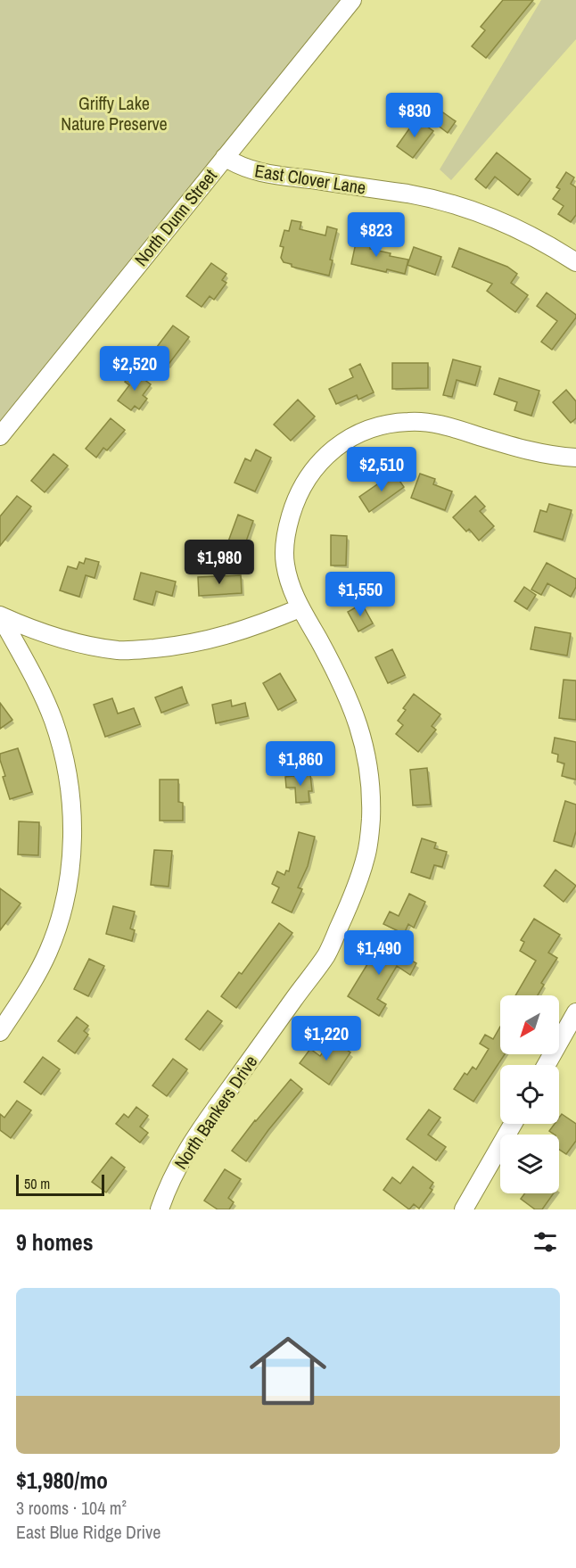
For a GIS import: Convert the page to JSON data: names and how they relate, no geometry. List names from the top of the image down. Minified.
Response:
{"streets":{"street":["East Clover Lane","North Dunn Street","North Bankers Drive"]},"crossings":[["East Clover Lane","North Dunn Street"]],"parks":["Griffy Lake Nature Preserve"],"scale_bar":"50 m","north":"bottom left","page":{"price":["$830","$823","$2,520","$2,510","$1,980","$1,550","$1,860","$1,490","$1,220"],"scale":"50 m","heading":"9 homes","list":[{"name":"$1,980/mo","note":"3 rooms · 104 m² · East Blue Ridge Drive"}]}}
